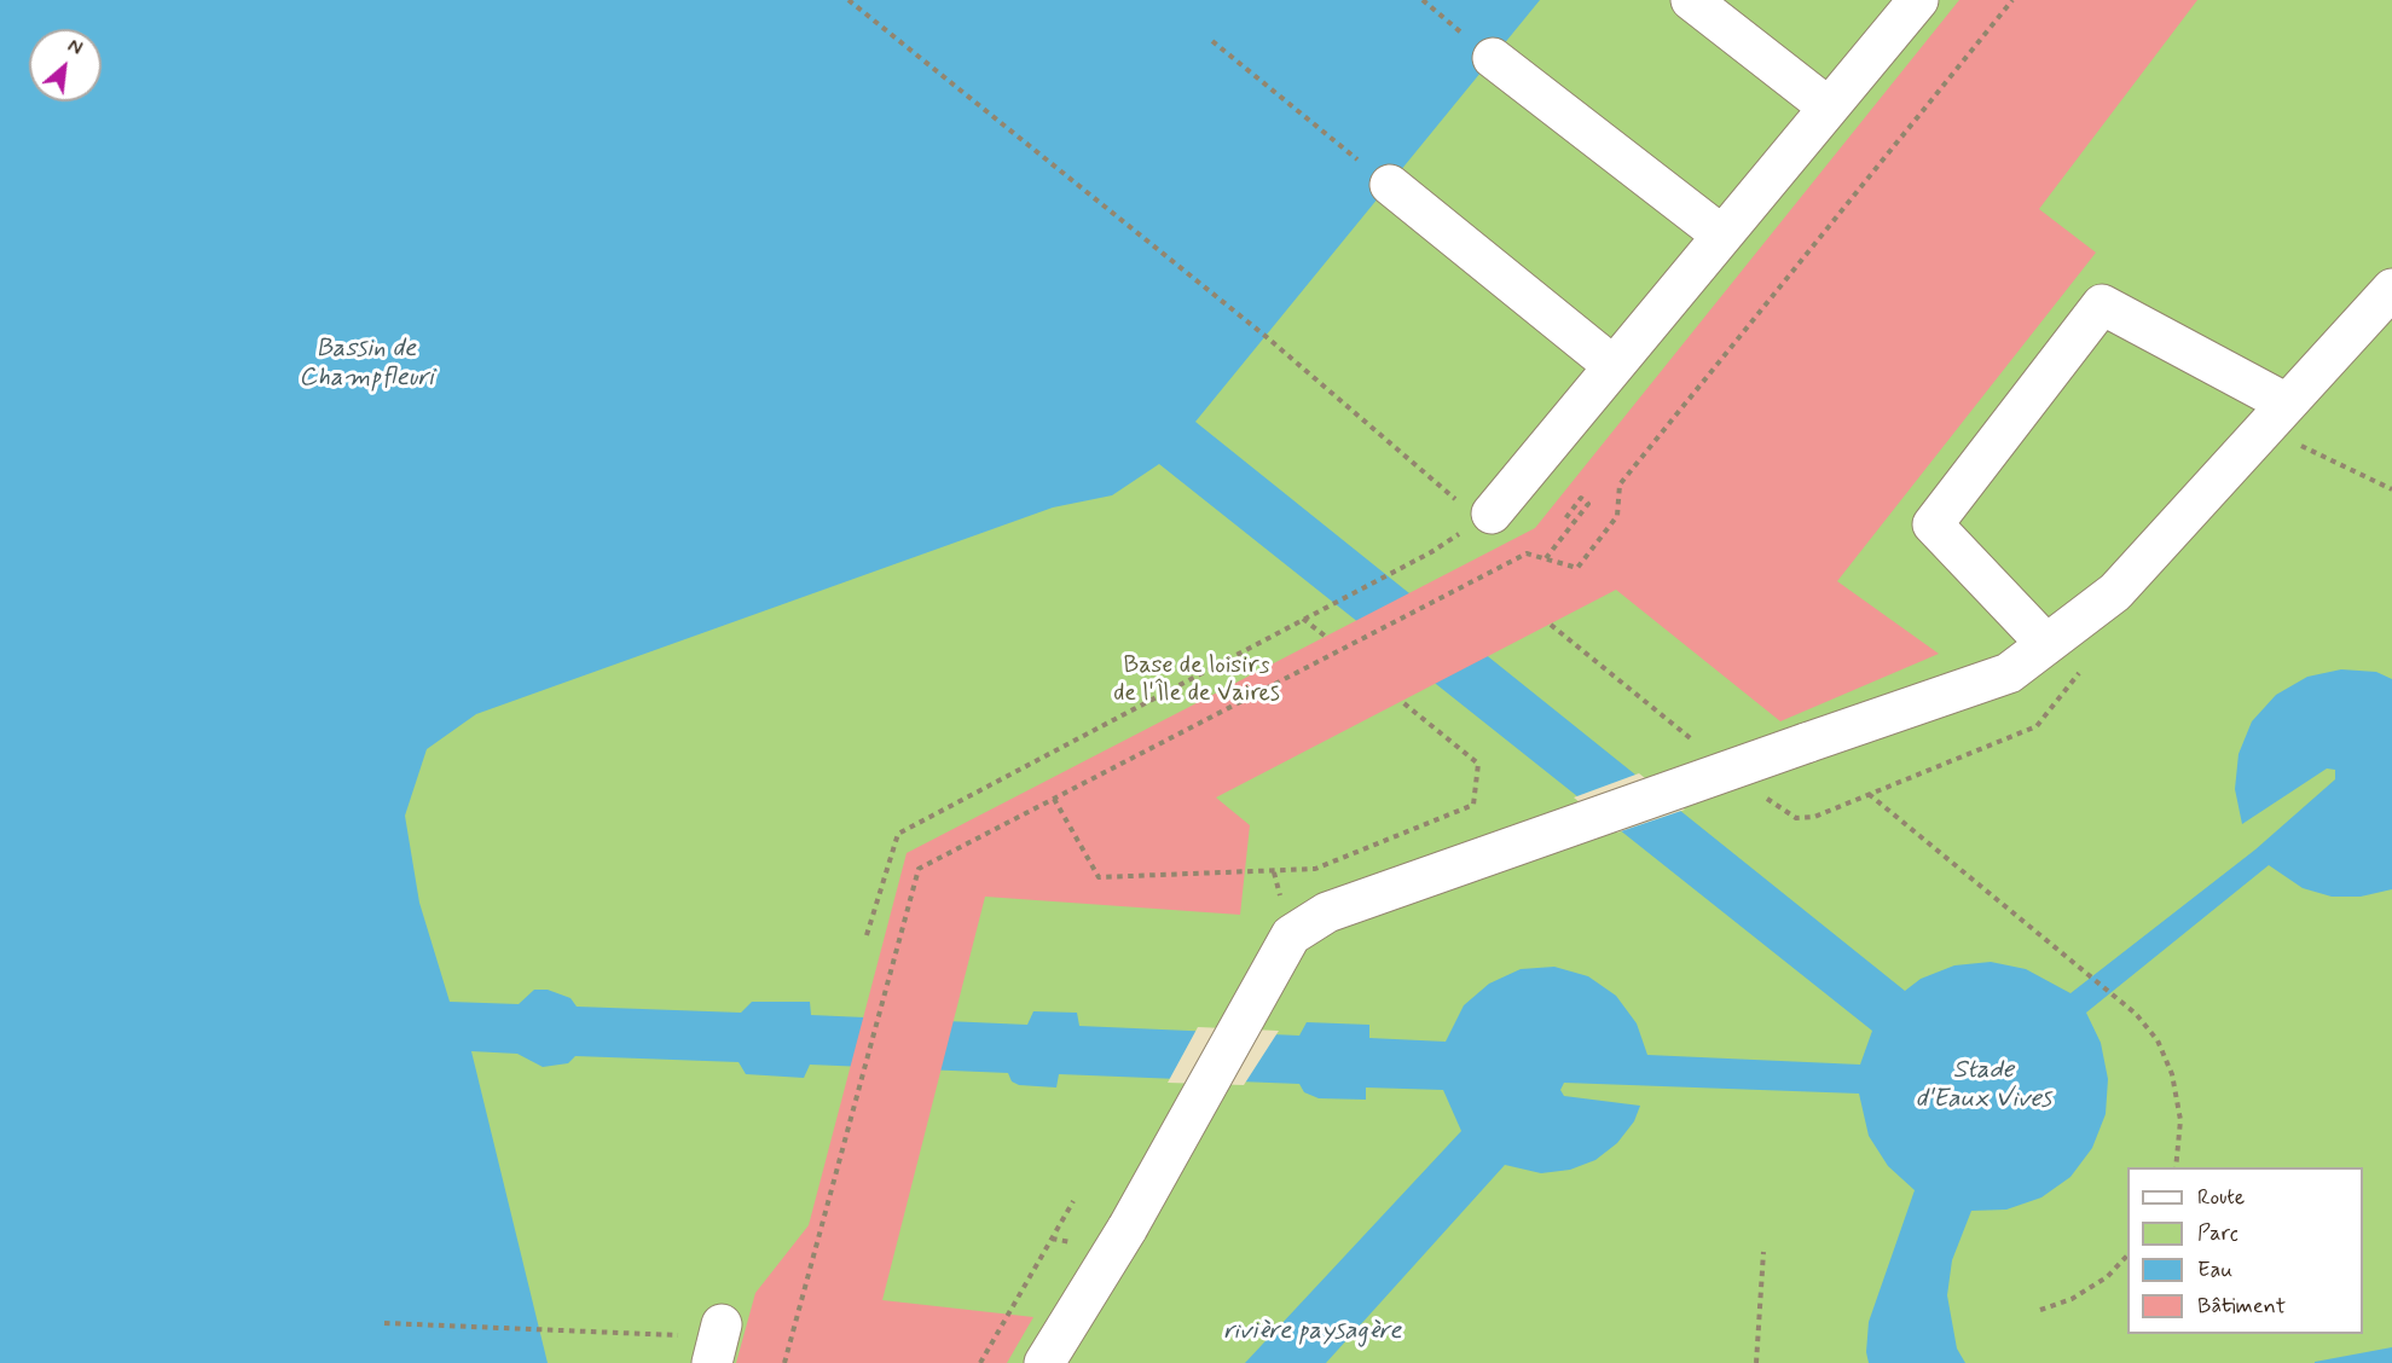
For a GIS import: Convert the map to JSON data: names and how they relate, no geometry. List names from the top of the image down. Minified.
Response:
{"water":["Bassin de Champfleuri","Stade d'Eaux Vives","rivière paysagère"],"parks":["Base de loisirs de l'Île de Vaires"],"legend":["Route","Parc","Eau","Bâtiment"],"north":"top right"}
